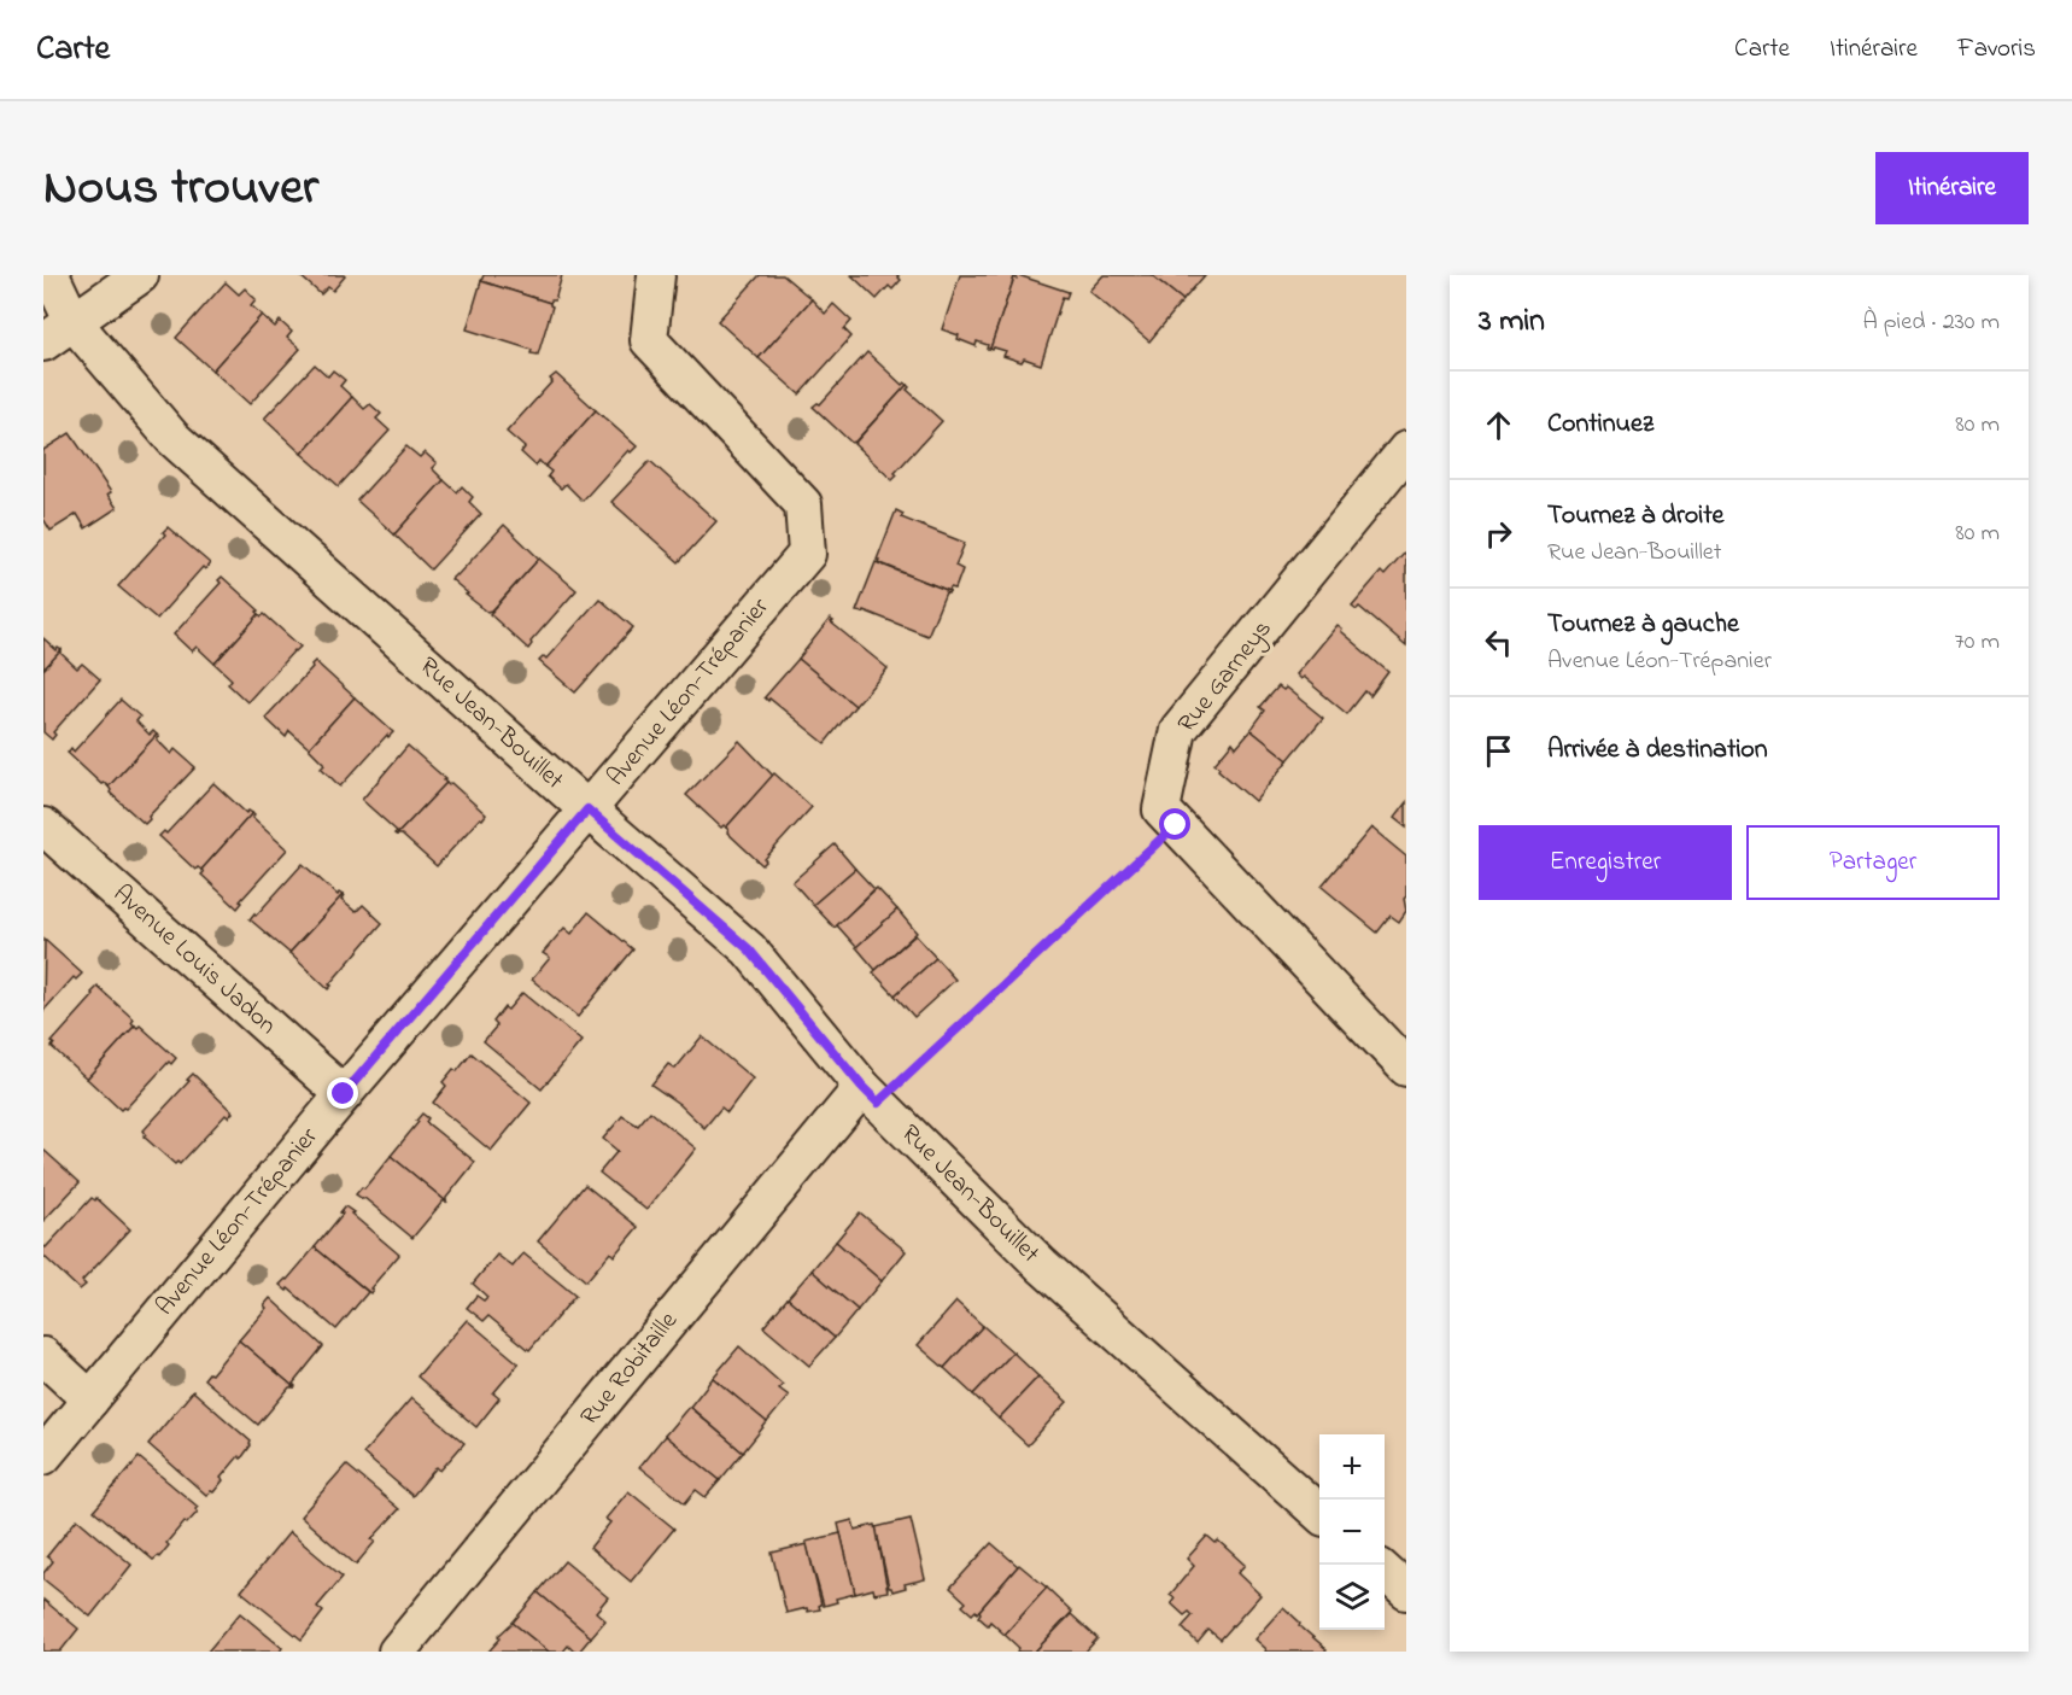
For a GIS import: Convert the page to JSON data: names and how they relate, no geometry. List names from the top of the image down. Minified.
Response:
{"streets":{"street":["Rue Garneys","Avenue Léon-Trépanier","Rue Jean-Bouillet","Avenue Louis Jadon","Rue Robitaille"]},"crossings":[["Avenue Léon-Trépanier","Rue Jean-Bouillet"],["Avenue Léon-Trépanier","Avenue Louis Jadon"],["Rue Jean-Bouillet","Rue Robitaille"]],"page":{"header":"Carte","nav":["Carte","Itinéraire","Favoris"],"title":"Nous trouver","buttons":["Itinéraire",["Enregistrer","Partager"]],"heading":["3 min","À pied · 230 m"],"list":[["Continuez","80 m"],["Tournez à droite","Rue Jean-Bouillet","80 m"],["Tournez à gauche","Avenue Léon-Trépanier","70 m"],"Arrivée à destination"],"map_buttons":["+","−"]}}
